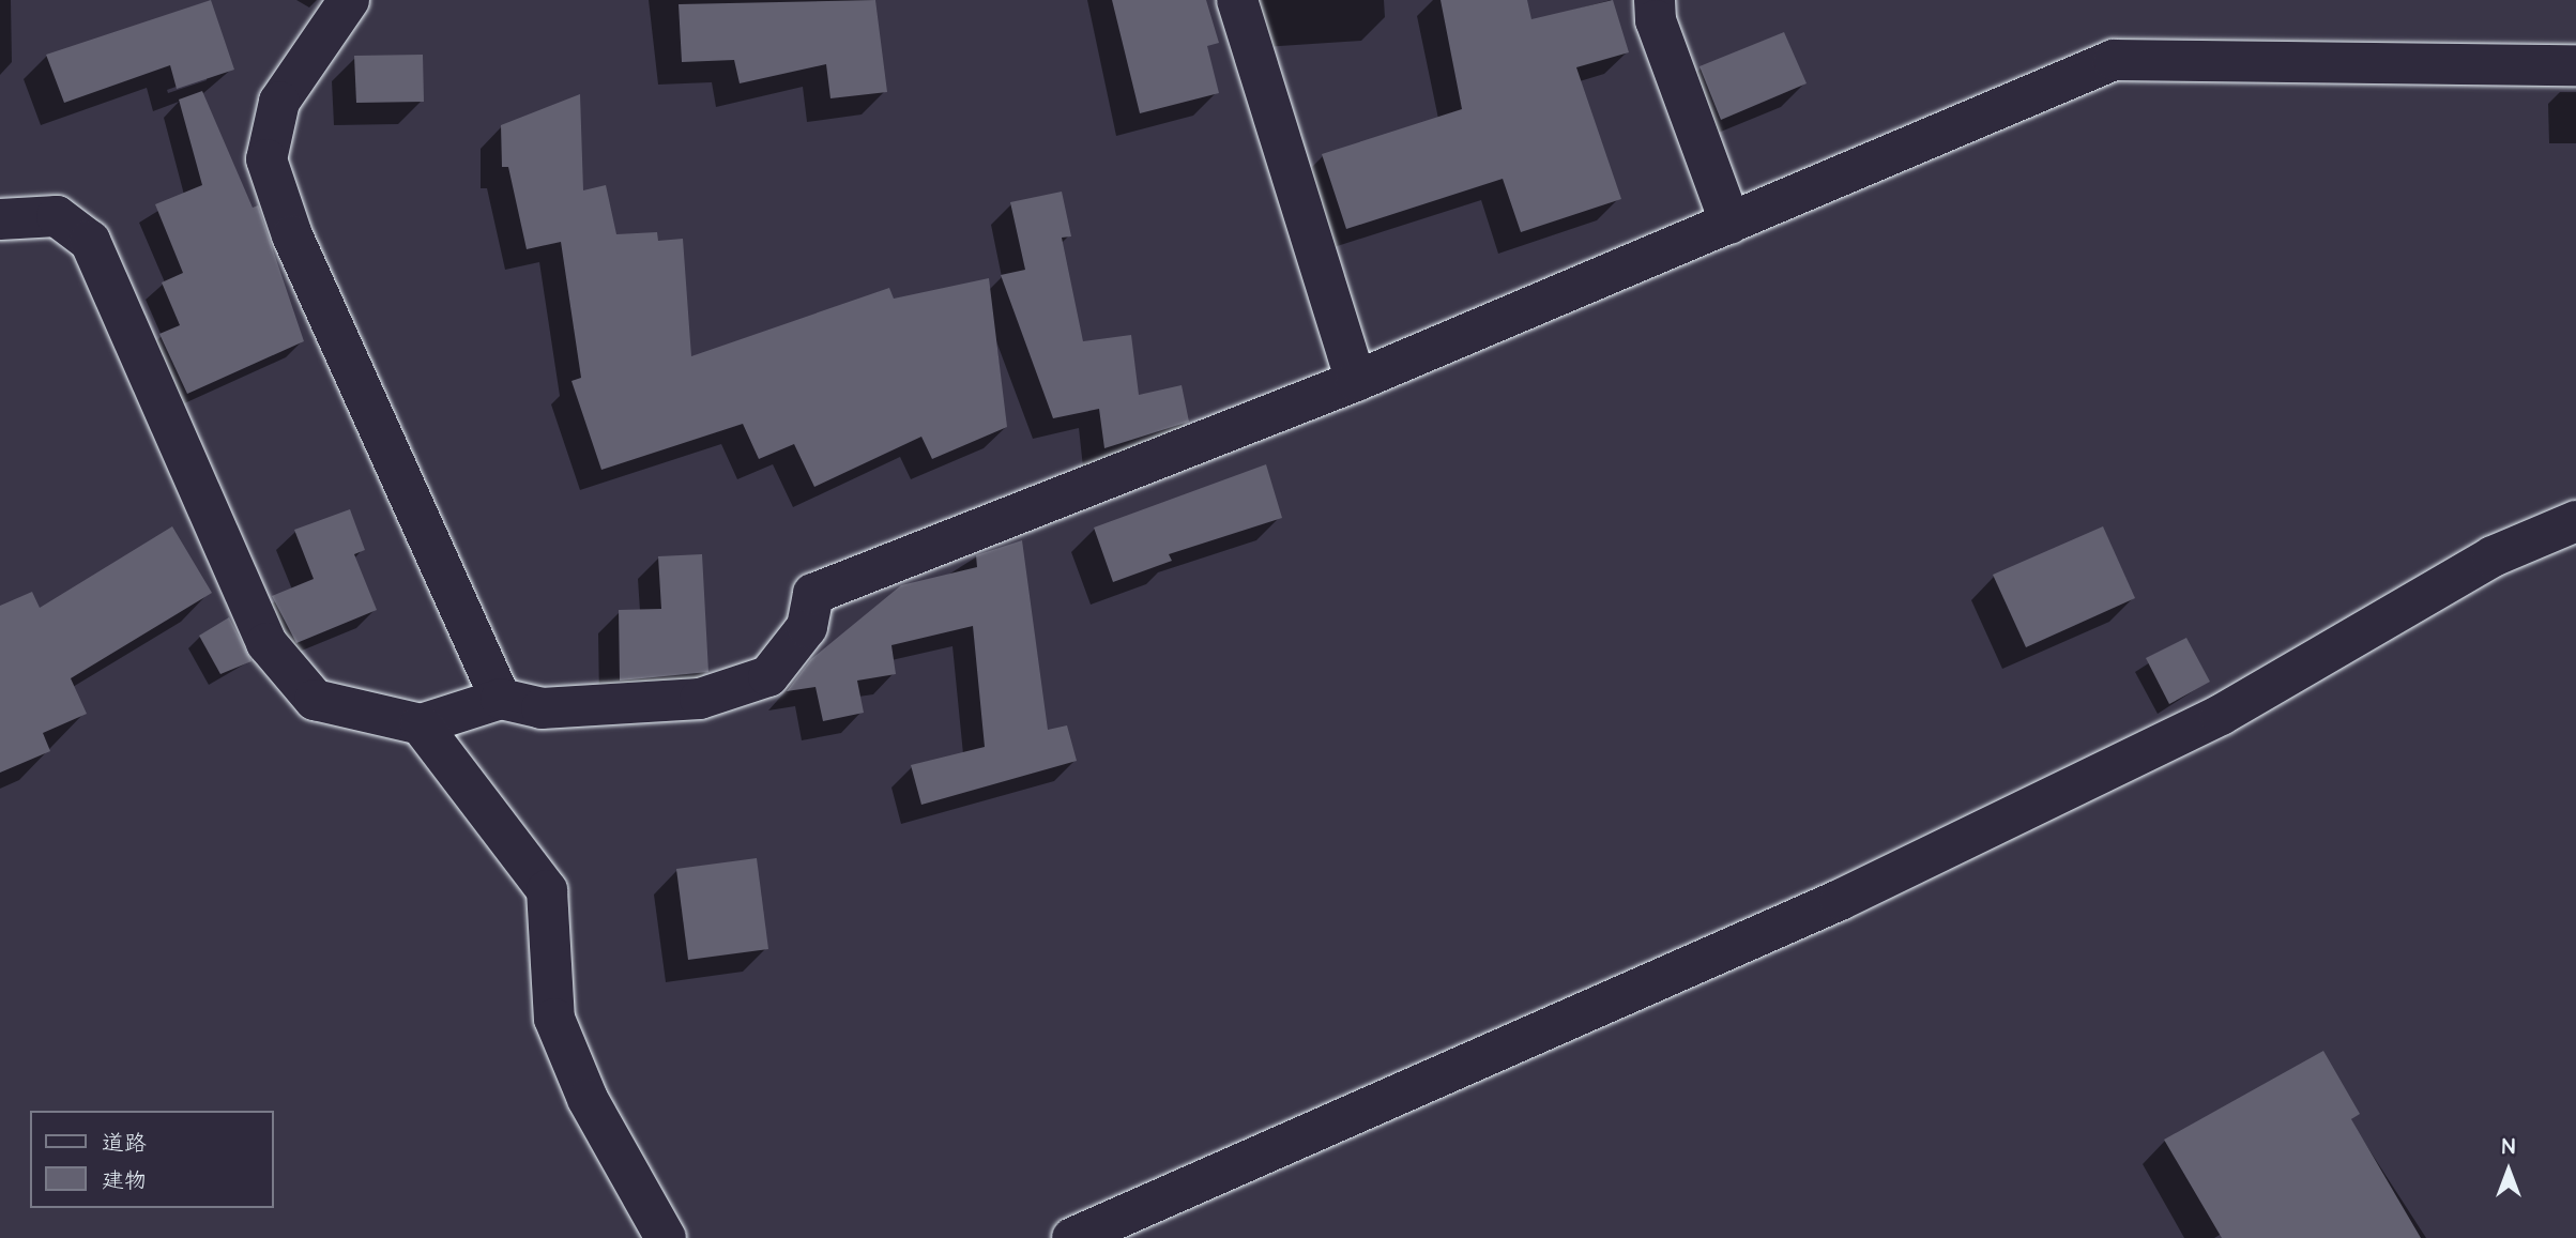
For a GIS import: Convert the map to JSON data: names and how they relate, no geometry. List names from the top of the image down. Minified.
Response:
{"legend":["道路","建物"],"north":"top"}
